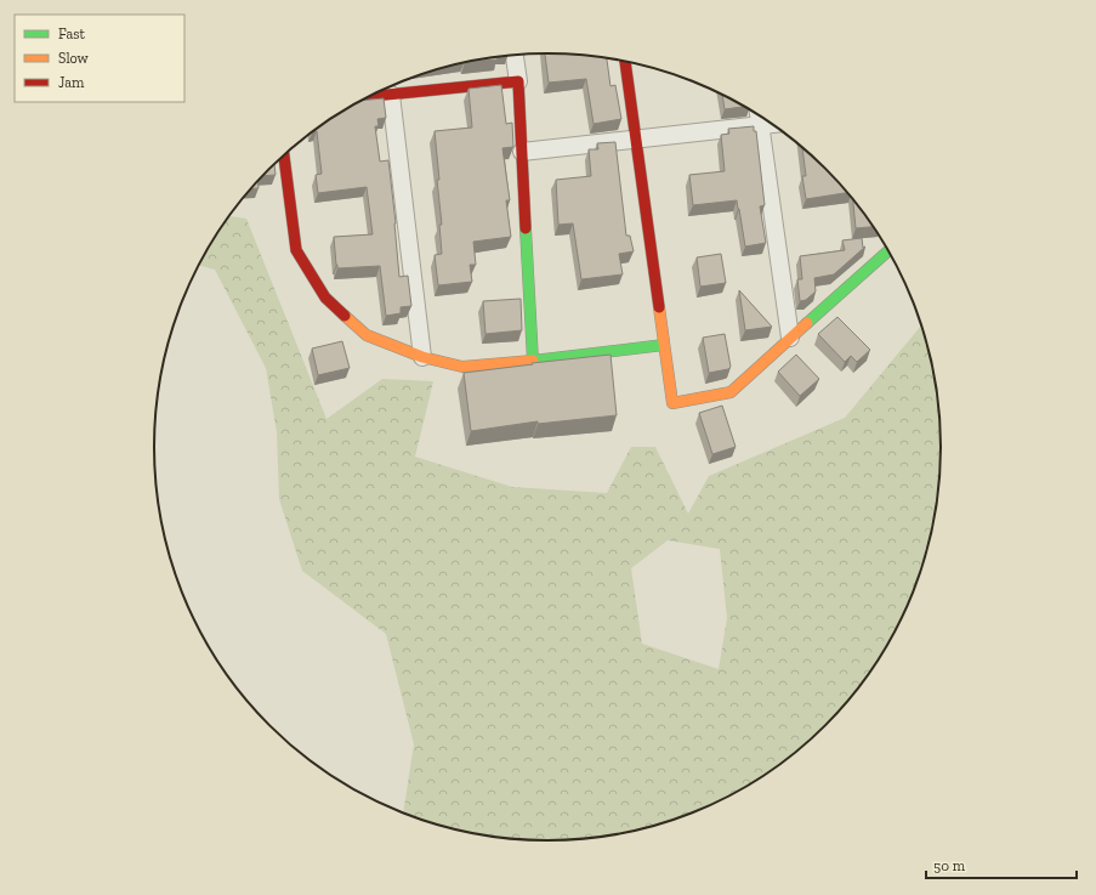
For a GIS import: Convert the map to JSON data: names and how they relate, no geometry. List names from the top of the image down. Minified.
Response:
{"legend":["Fast","Slow","Jam"],"scale_bar":"50 m"}
